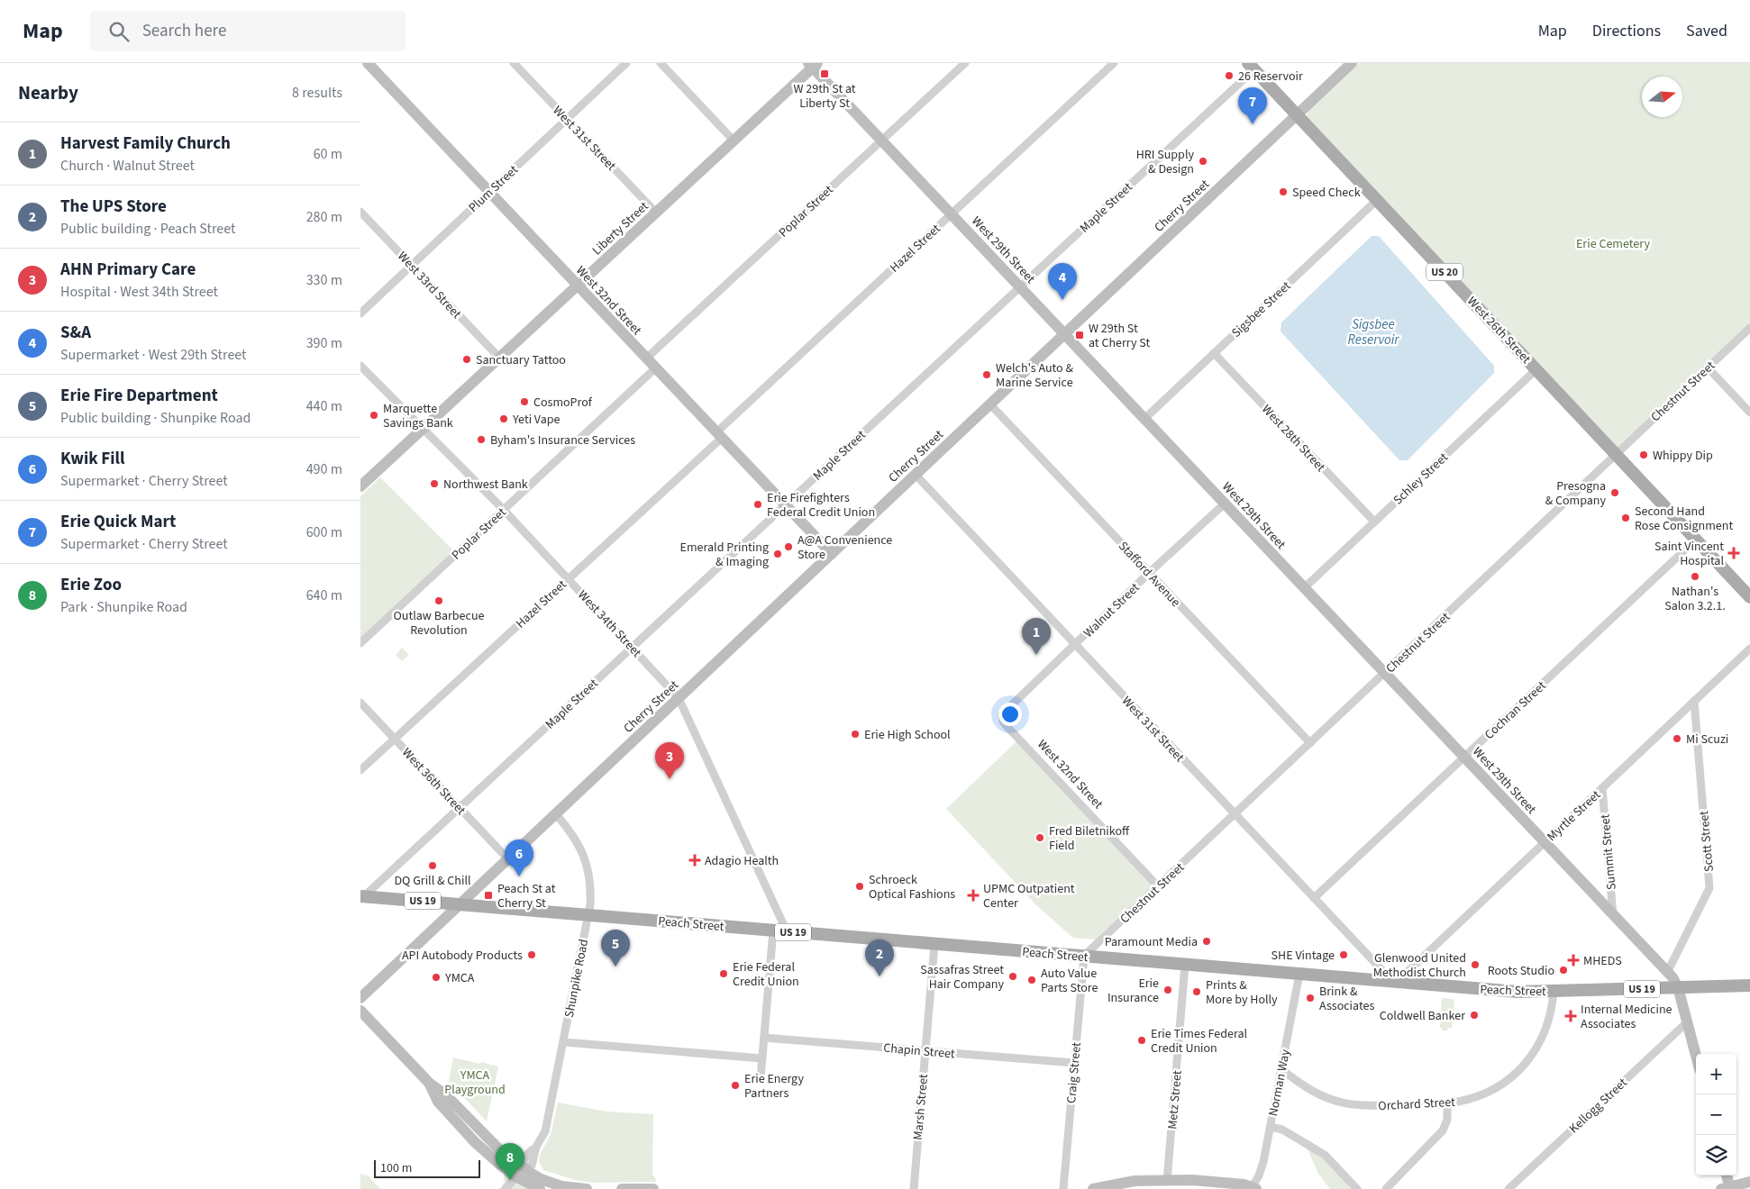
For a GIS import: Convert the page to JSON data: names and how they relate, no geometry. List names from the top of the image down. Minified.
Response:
{"streets":{"main road":["US 20","West 26th Street","US 19","Peach Street"],"street":["West 31st Street","Plum Street","Cherry Street","Maple Street","Poplar Street","Liberty Street","Hazel Street","West 29th Street","West 33rd Street","West 32nd Street","Sigsbee Street","Chestnut Street","West 28th Street","Schley Street","Stafford Avenue","Walnut Street","West 34th Street","Cochran Street","West 36th Street","Myrtle Street","Scott Street","Summit Street","Shunpike Road","Chapin Street","Craig Street","Norman Way","Metz Street","Orchard Street","Kellogg Street","Marsh Street"]},"crossings":[["West 31st Street","Plum Street"],["West 31st Street","Cherry Street"],["West 31st Street","Liberty Street"],["West 31st Street","Chestnut Street"],["West 31st Street","Walnut Street"],["West 31st Street","Cochran Street"],["West 31st Street","Myrtle Street"],["West 31st Street","Peach Street"],["Plum Street","West 33rd Street"],["Plum Street","West 32nd Street"],["Cherry Street","West 29th Street"],["Cherry Street","West 32nd Street"],["Cherry Street","West 26th Street"],["Cherry Street","Stafford Avenue"],["Cherry Street","West 34th Street"],["Cherry Street","West 36th Street"],["Cherry Street","Peach Street"],["Cherry Street","Shunpike Road"],["Maple Street","West 29th Street"],["Maple Street","West 32nd Street"],["Maple Street","West 26th Street"],["Maple Street","West 34th Street"],["Maple Street","West 36th Street"],["Maple Street","Peach Street"],["Poplar Street","West 29th Street"],["Poplar Street","West 32nd Street"],["Poplar Street","West 34th Street"],["Liberty Street","West 29th Street"],["Liberty Street","West 33rd Street"],["Liberty Street","West 32nd Street"],["Liberty Street","West 34th Street"],["Hazel Street","West 29th Street"],["Hazel Street","West 32nd Street"],["Hazel Street","West 34th Street"],["Hazel Street","West 36th Street"],["West 29th Street","Sigsbee Street"],["West 29th Street","Chestnut Street"],["West 29th Street","Schley Street"],["West 29th Street","Walnut Street"],["West 29th Street","Cochran Street"],["West 29th Street","Myrtle Street"],["West 29th Street","Scott Street"],["West 29th Street","Summit Street"],["West 29th Street","Peach Street"],["West 32nd Street","Chestnut Street"],["West 32nd Street","Walnut Street"],["Sigsbee Street","West 26th Street"],["Sigsbee Street","West 28th Street"],["West 26th Street","Chestnut Street"],["West 26th Street","Schley Street"],["West 26th Street","Cochran Street"],["Chestnut Street","Stafford Avenue"],["Chestnut Street","Peach Street"],["Chestnut Street","Craig Street"],["West 28th Street","Schley Street"],["Stafford Avenue","Walnut Street"],["West 34th Street","Peach Street"],["Myrtle Street","Scott Street"],["Myrtle Street","Summit Street"],["Myrtle Street","Peach Street"],["Peach Street","Shunpike Road"],["Peach Street","Craig Street"],["Peach Street","Norman Way"],["Peach Street","Metz Street"],["Peach Street","Orchard Street"],["Peach Street","Marsh Street"],["Chapin Street","Craig Street"],["Chapin Street","Marsh Street"],["Norman Way","Orchard Street"]],"water":["Sigsbee Reservoir"],"parks":["Erie Cemetery","YMCA Playground"],"places":{"transit":["W 29th St at Liberty St","W 29th St at Cherry St","Peach St at Cherry St"],"other":["26 Reservoir","HRI Supply & Design","Speed Check","Sanctuary Tattoo","Welch's Auto & Marine Service","CosmoProf","Marquette Savings Bank","Yeti Vape","Byham's Insurance Services","Whippy Dip","Northwest Bank","Presogna & Company","Erie Firefighters Federal Credit Union","Second Hand Rose Consignment","A@A Convenience Store","Emerald Printing & Imaging","Nathan's Salon 3.2.1.","Outlaw Barbecue Revolution","Erie High School","Mi Scuzi","Fred Biletnikoff Field","DQ Grill & Chill","Schroeck Optical Fashions","Paramount Media","API Autobody Products","SHE Vintage","Glenwood United Methodist Church","Roots Studio","Erie Federal Credit Union","Sassafras Street Hair Company","YMCA","Auto Value Parts Store","Erie Insurance","Prints & More by Holly","Brink & Associates","Coldwell Banker","Erie Times Federal Credit Union","Erie Energy Partners"],"health":["Saint Vincent Hospital","Adagio Health","UPMC Outpatient Center","MHEDS","Internal Medicine Associates"]},"scale_bar":"100 m","north":"right","page":{"header":"Map","search":"Search here","nav":["Map","Directions","Saved"],"heading":["Nearby","8 results"],"pins":["7","4","1","3","6","5","2","8"],"list":[{"mark":"1","name":"Harvest Family Church","note":"Church · Walnut Street","value":"60 m"},{"mark":"2","name":"The UPS Store","note":"Public building · Peach Street","value":"280 m"},{"mark":"3","name":"AHN Primary Care","note":"Hospital · West 34th Street","value":"330 m"},{"mark":"4","name":"S&A","note":"Supermarket · West 29th Street","value":"390 m"},{"mark":"5","name":"Erie Fire Department","note":"Public building · Shunpike Road","value":"440 m"},{"mark":"6","name":"Kwik Fill","note":"Supermarket · Cherry Street","value":"490 m"},{"mark":"7","name":"Erie Quick Mart","note":"Supermarket · Cherry Street","value":"600 m"},{"mark":"8","name":"Erie Zoo","note":"Park · Shunpike Road","value":"640 m"}],"map_buttons":["+","−"],"scale":"100 m"}}
